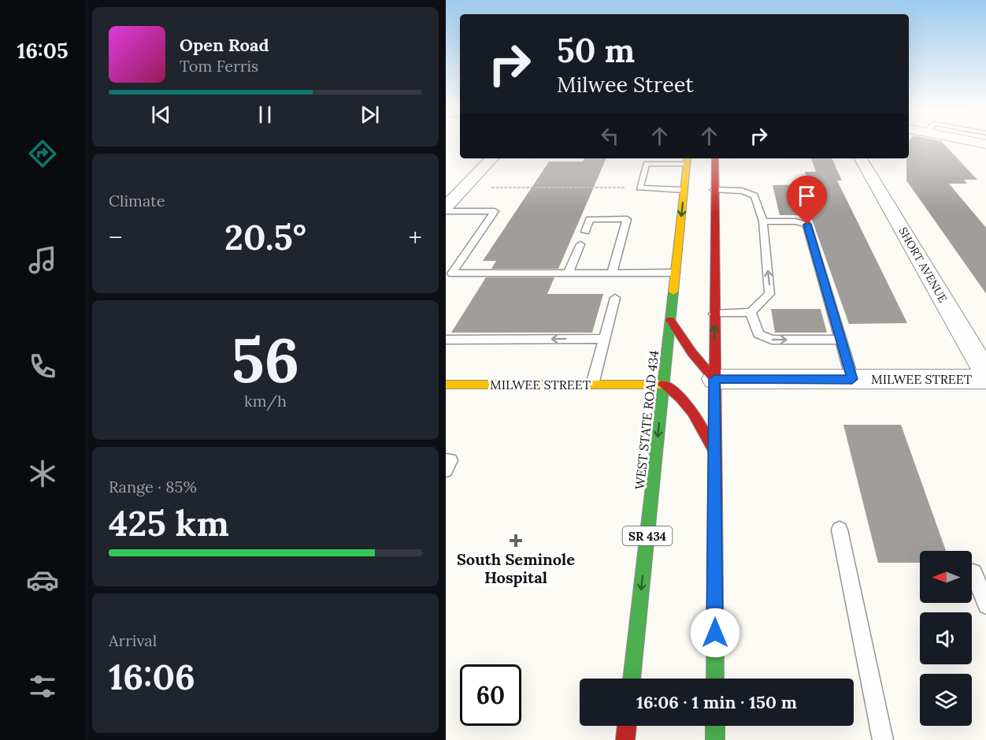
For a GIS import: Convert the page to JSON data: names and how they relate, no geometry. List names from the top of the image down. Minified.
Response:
{"streets":{"main road":["MILWEE STREET","WEST STATE ROAD 434","SR 434"],"street":["SHORT AVENUE"]},"crossings":[["MILWEE STREET","WEST STATE ROAD 434"]],"places":{"health":["South Seminole Hospital"]},"north":"left","page":{"tabs":"16:05","turn":["50 m","Milwee Street"],"song":["Open Road","Tom Ferris"],"tile":["Climate",["56","km/h"],["Range · 85%","425 km"],["Arrival","16:06"]],"heat":["−","20.5°","+"],"limit":"60","trip":"16:06 · 1 min · 150 m"}}
